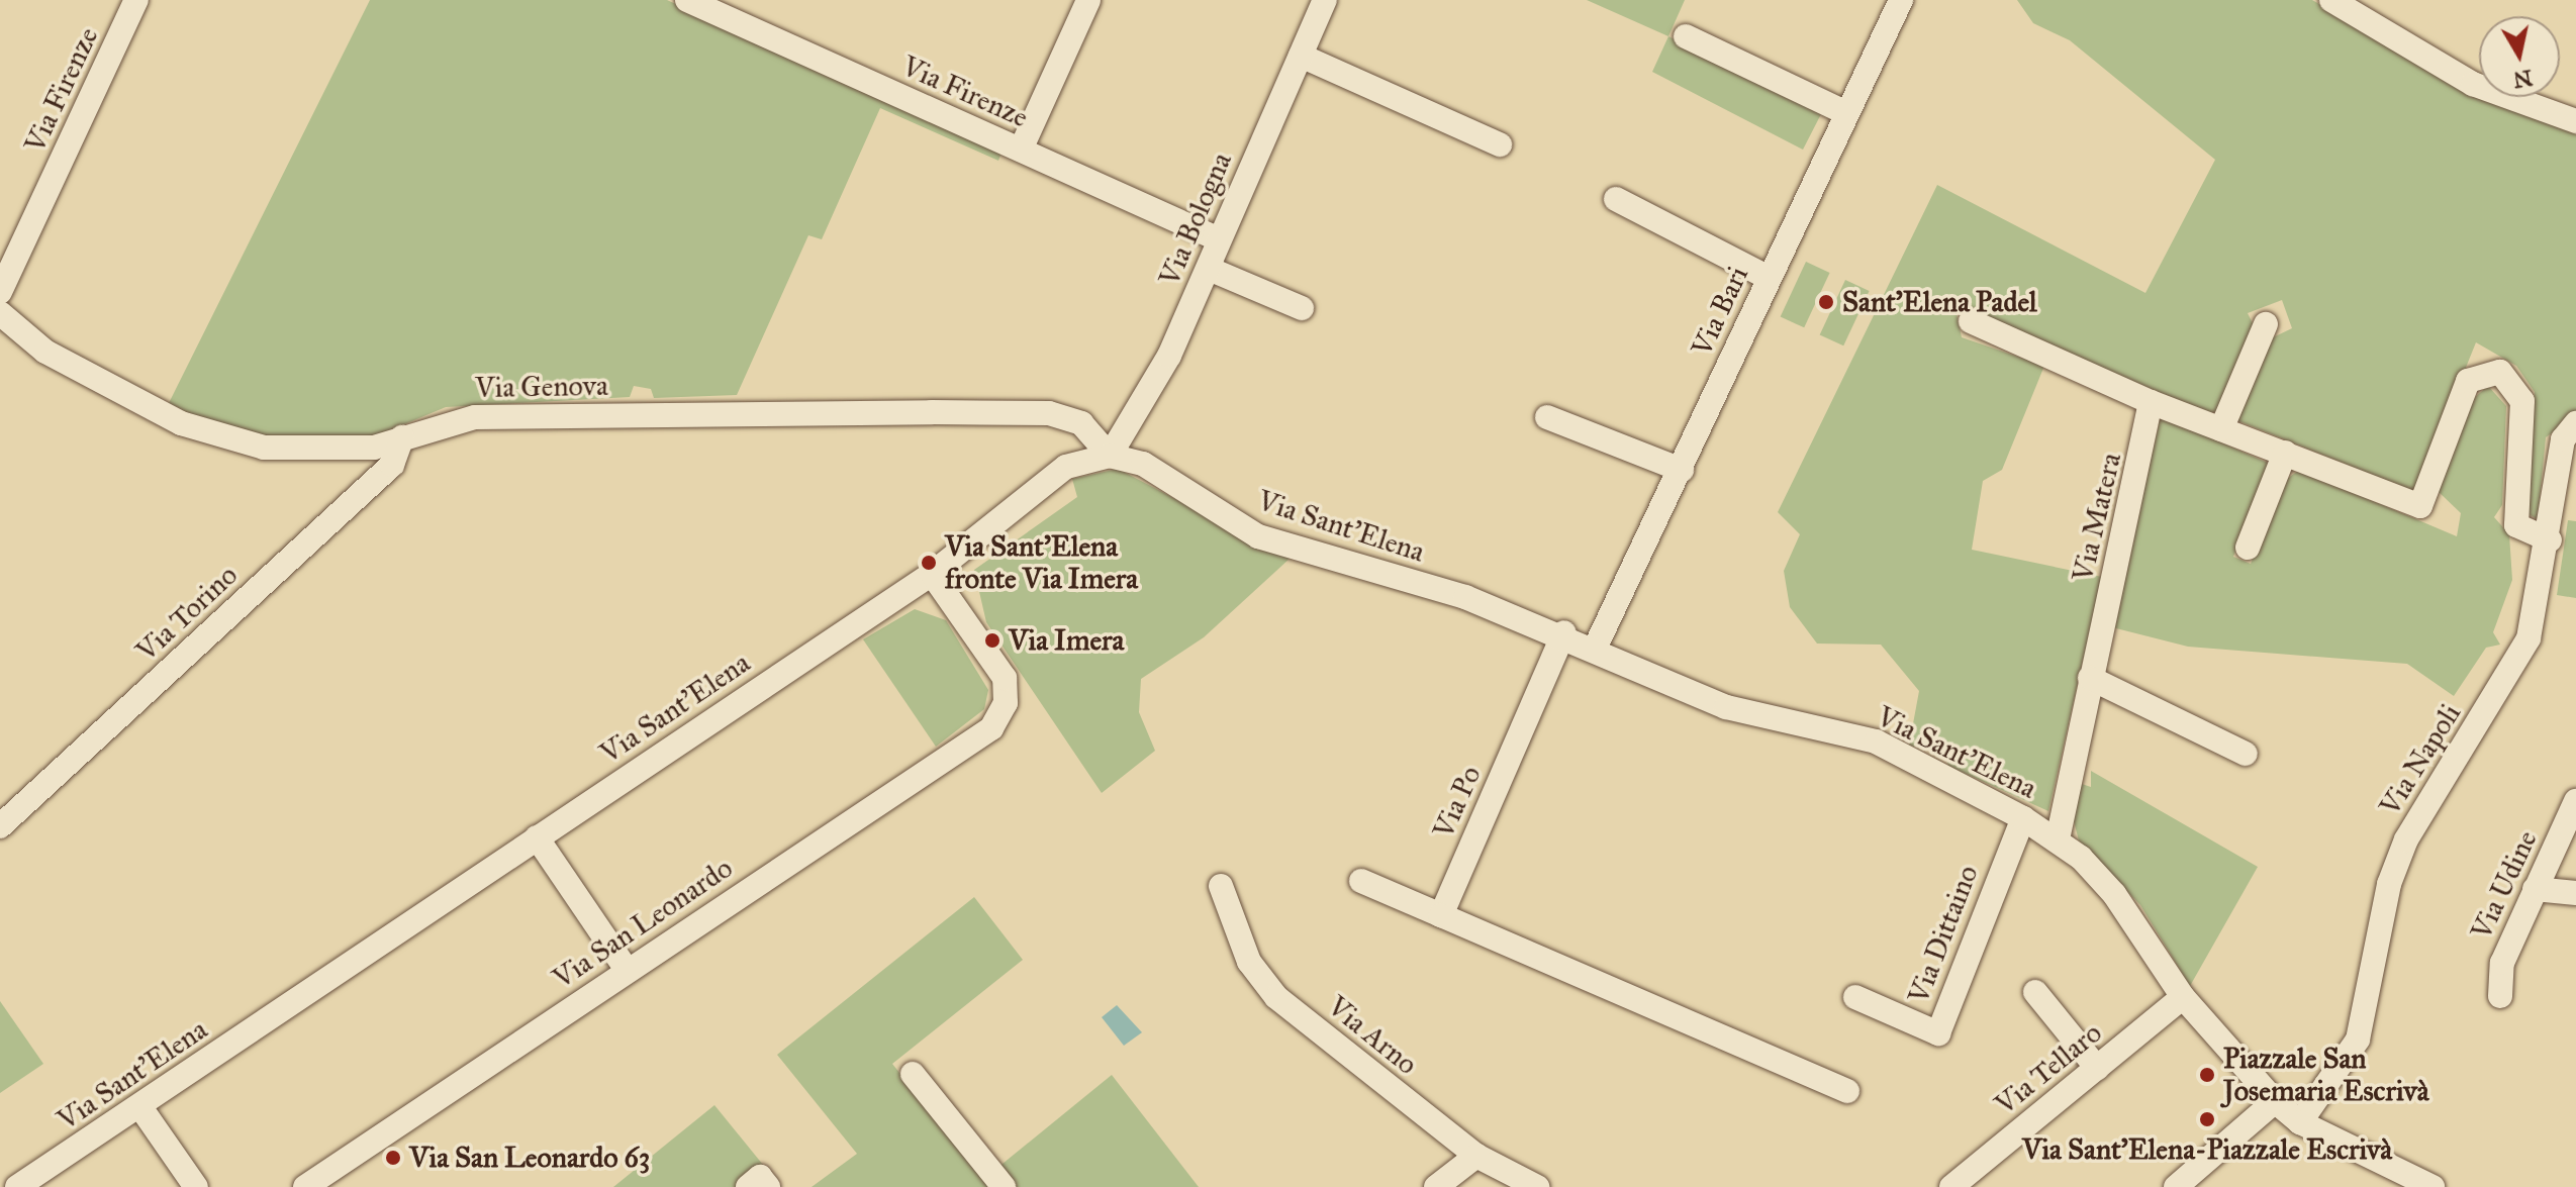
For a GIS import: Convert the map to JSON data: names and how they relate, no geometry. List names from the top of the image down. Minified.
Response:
{"streets":{"street":["Via Firenze","Via Bologna","Via Bari","Via Genova","Via Matera","Via Sant'Elena","Via Torino","Via Napoli","Via Po","Via Udine","Via San Leonardo","Via Dittaino","Via Arno","Via Tellaro"]},"crossings":[["Via Firenze","Via Bologna"],["Via Bologna","Via Genova"],["Via Bologna","Via Sant'Elena"],["Via Bari","Via Sant'Elena"],["Via Genova","Via Sant'Elena"],["Via Genova","Via Torino"],["Via Matera","Via Sant'Elena"],["Via Sant'Elena","Via Napoli"],["Via Sant'Elena","Via Po"],["Via Sant'Elena","Via San Leonardo"],["Via Sant'Elena","Via Dittaino"],["Via Sant'Elena","Via Tellaro"]],"places":["Sant'Elena Padel","Via Sant'Elena fronte Via Imera","Via Imera","Piazzale San Josemaria Escrivà","Via Sant'Elena-Piazzale Escrivà","Via San Leonardo 63"],"north":"bottom"}
